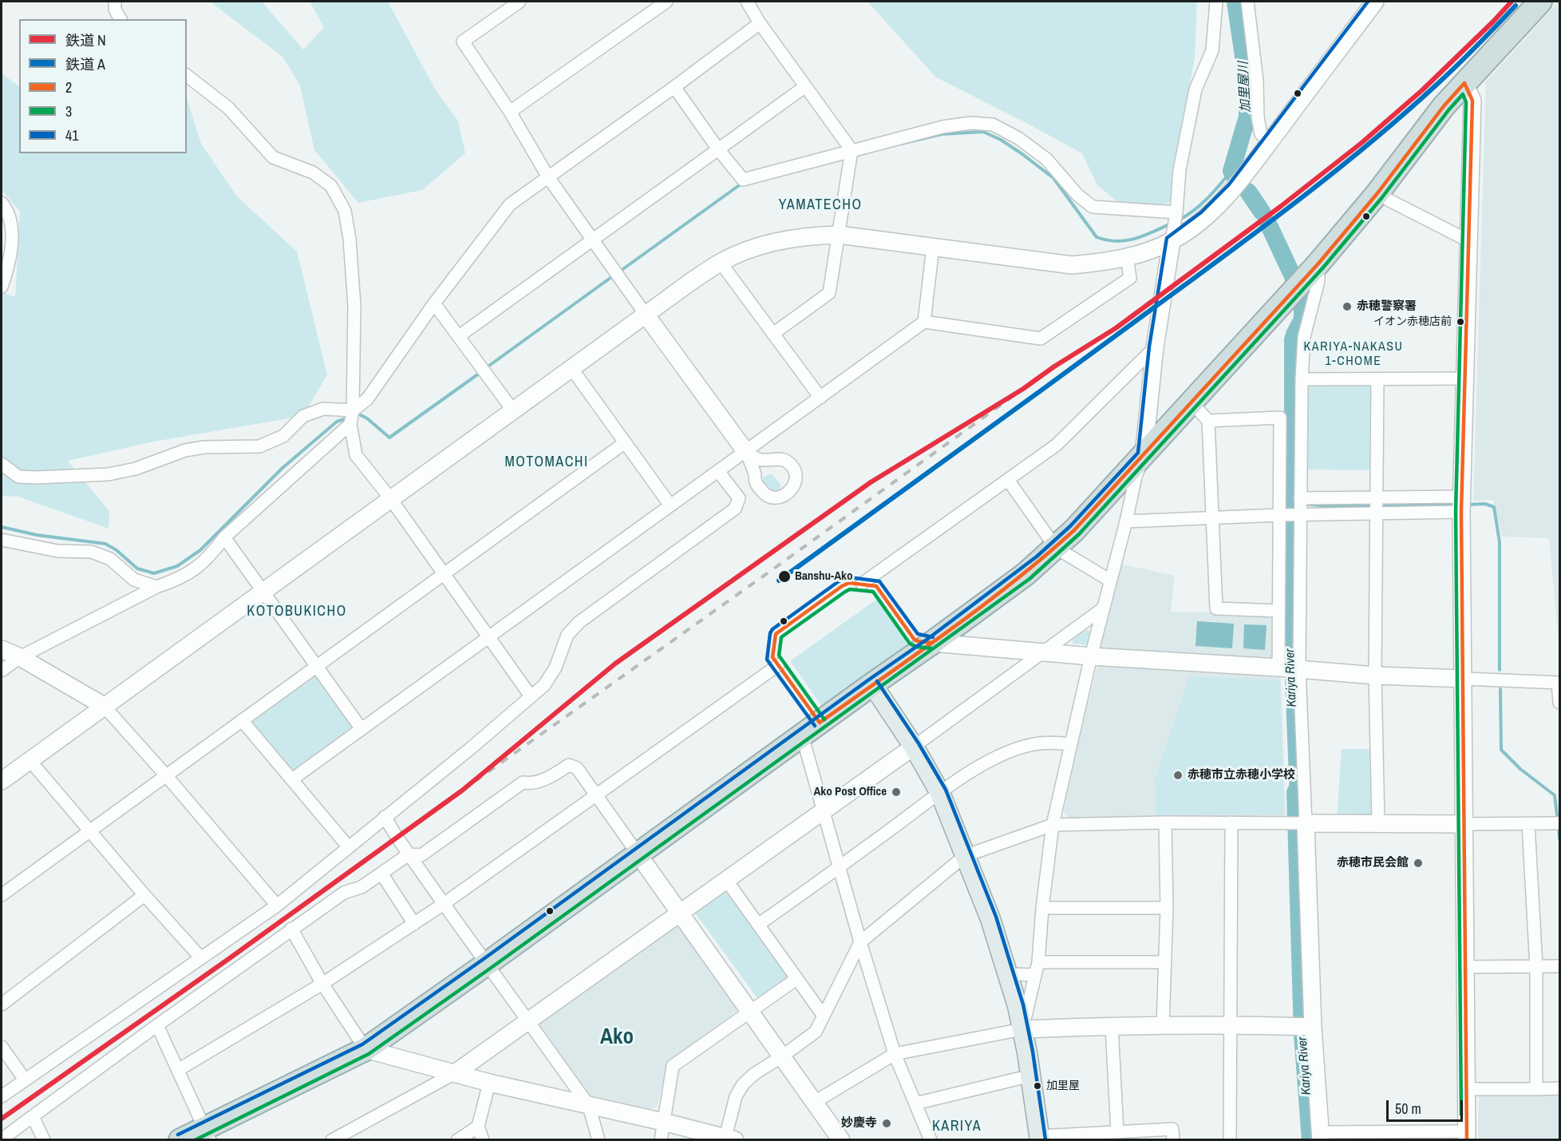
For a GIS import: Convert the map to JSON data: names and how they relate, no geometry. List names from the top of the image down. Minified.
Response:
{"districts":["YAMATECHO","KARIYA-NAKASU 1-CHOME","MOTOMACHI","KOTOBUKICHO","Ako","KARIYA"],"water":["加里屋川","Kariya River"],"places":["赤穂警察署","イオン赤穂店前","Banshu-Ako","赤穂市立赤穂小学校","Ako Post Office","赤穂市民会館","加里屋","妙慶寺"],"lines":["rail line N","transit line 41","rail line A","transit line 2","transit line 3"],"legend":["鉄道 N","鉄道 A","2","3","41"],"scale_bar":"50 m"}
